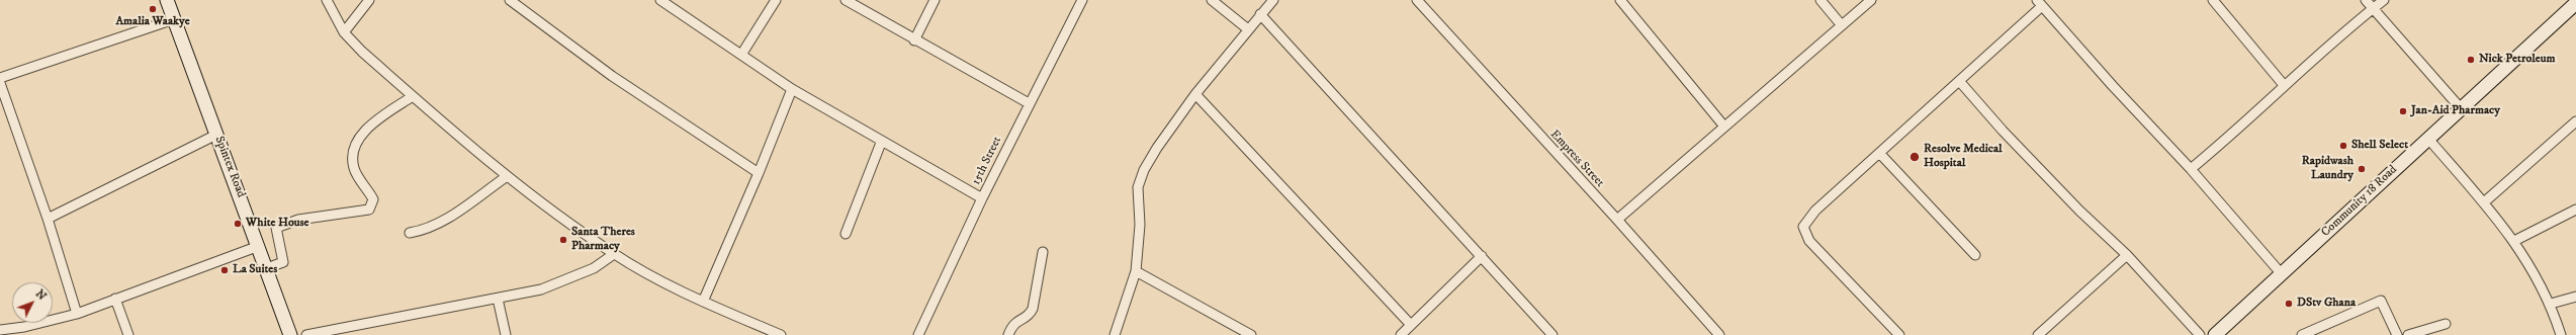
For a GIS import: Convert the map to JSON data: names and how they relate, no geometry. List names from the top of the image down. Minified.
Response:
{"streets":{"main road":["Spintex Road","Community 18 Road"],"street":["Empress Street","15th Street"]},"places":["Amalia Waakye","Nick Petroleum","Jan-Aid Pharmacy","Shell Select","Resolve Medical Hospital","Rapidwash Laundry","White House","Santa Theres Pharmacy","La Suites","DStv Ghana"],"north":"top right"}
